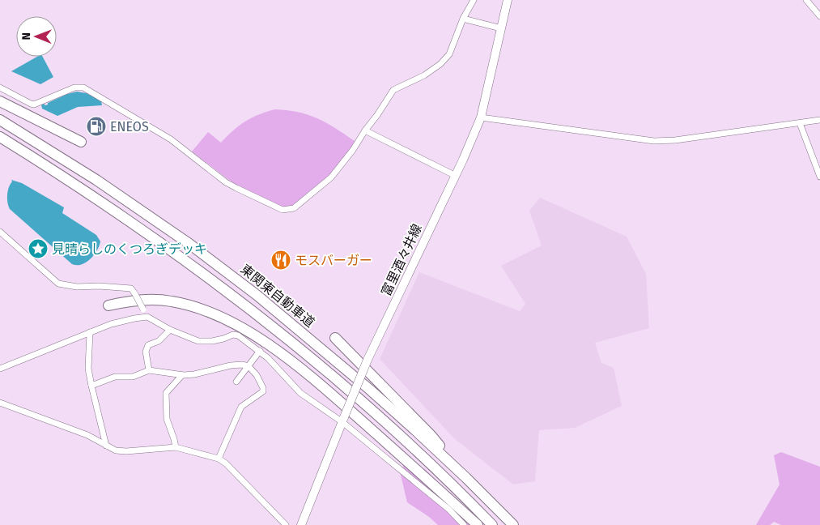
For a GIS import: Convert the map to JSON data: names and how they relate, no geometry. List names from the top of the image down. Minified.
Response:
{"streets":{"highway":["東関東自動車道"],"main road":["富里酒々井線"]},"places":{"fuel station":["ENEOS"],"place":["見晴らしのくつろぎデッキ"],"restaurant":["モスバーガー"]},"north":"left"}
